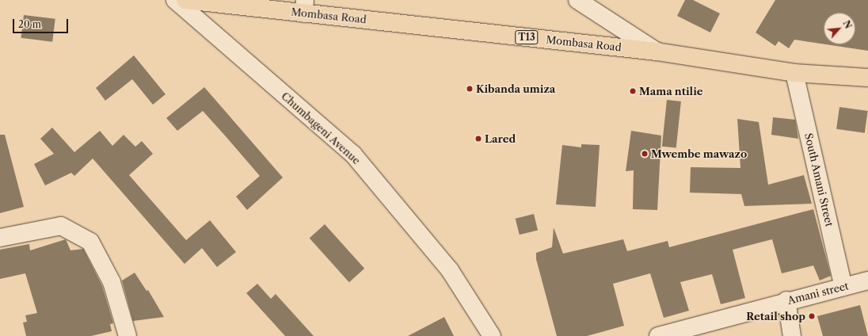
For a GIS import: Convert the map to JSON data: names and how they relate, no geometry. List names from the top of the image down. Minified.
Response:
{"streets":{"highway":["Mombasa Road","T13"],"street":["Chumbageni Avenue","South Amani Street","Amani street"]},"crossings":[["Mombasa Road","South Amani Street"],["South Amani Street","Amani street"]],"places":["Kibanda umiza","Mama ntilie","Lared","Mwembe mawazo","Retail shop"],"scale_bar":"20 m","north":"top right"}
